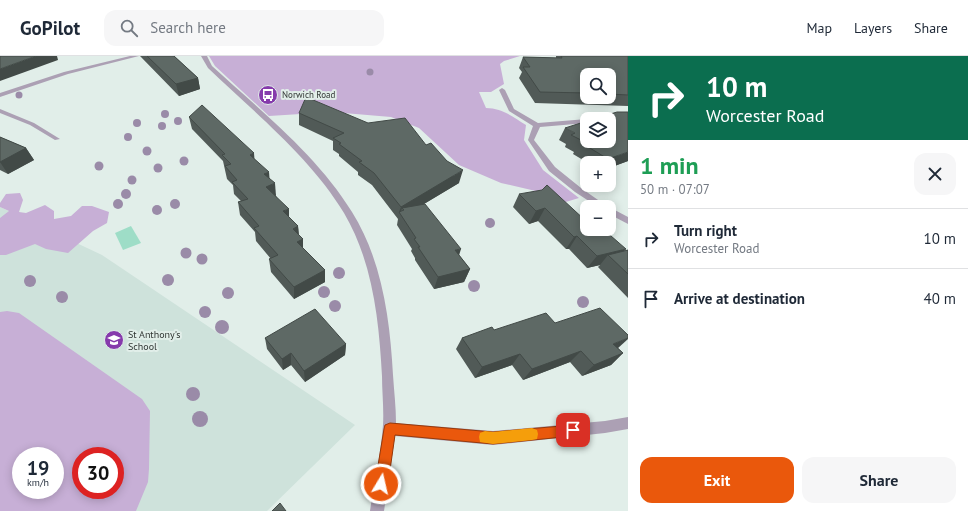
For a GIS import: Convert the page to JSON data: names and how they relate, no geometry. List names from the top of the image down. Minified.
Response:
{"places":{"bus stop":["Norwich Road"],"school or university":["St Anthony's School"]},"page":{"header":"GoPilot","search":"Search here","nav":["Map","Layers","Share"],"turn":["10 m","Worcester Road"],"map_buttons":["+","−"],"heading":["1 min","50 m · 07:07"],"list":[{"name":"Turn right","note":"Worcester Road","value":"10 m"},{"name":"Arrive at destination","value":"40 m"}],"speed":"19 km/h","limit":"30","buttons":["Exit","Share"]}}
